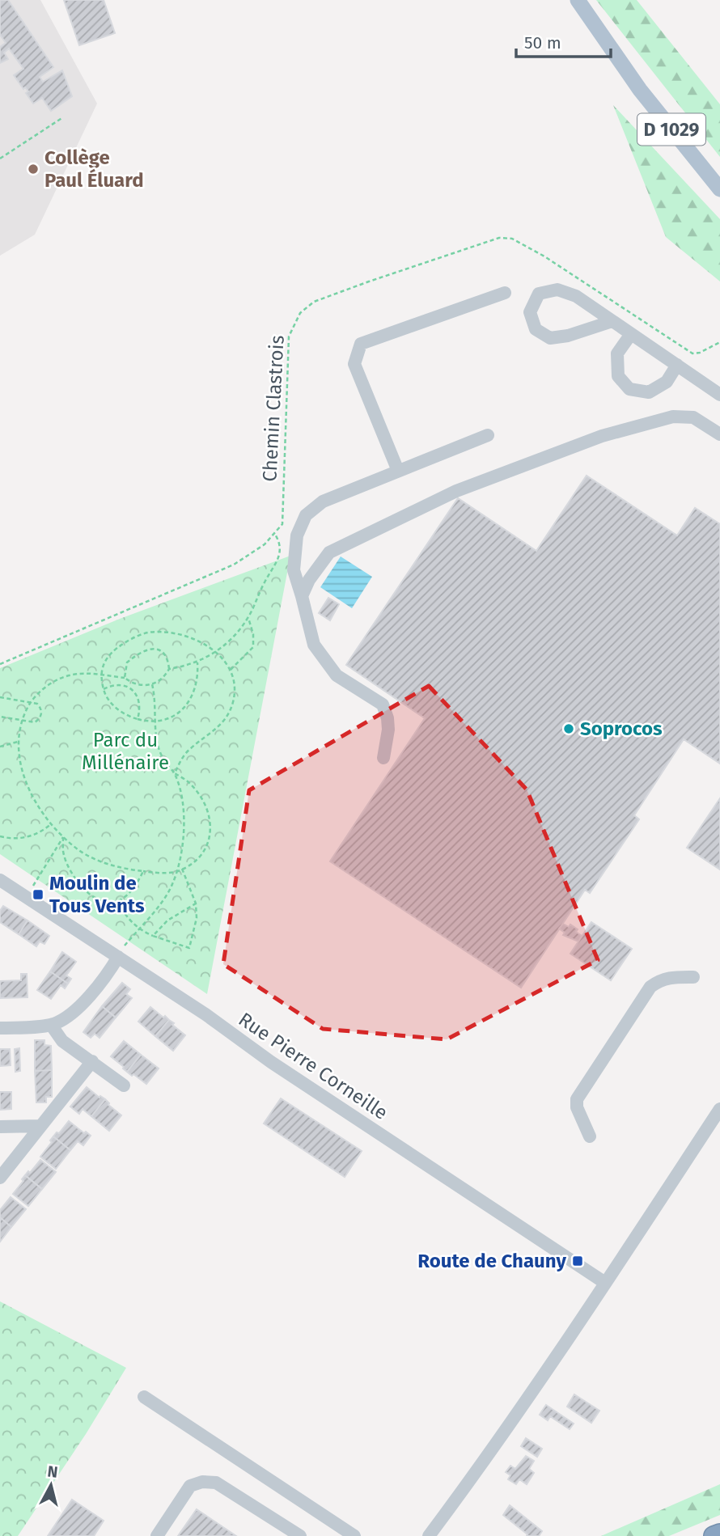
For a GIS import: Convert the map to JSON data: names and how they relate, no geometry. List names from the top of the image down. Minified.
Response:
{"streets":{"main road":["D 1029"],"street":["Rue Pierre Corneille"],"path":["Chemin Clastrois"]},"parks":["Parc du Millénaire"],"places":{"other":["Collège Paul Éluard","Soprocos"],"transit":["Moulin de Tous Vents","Route de Chauny"]},"scale_bar":"50 m","north":"top"}
